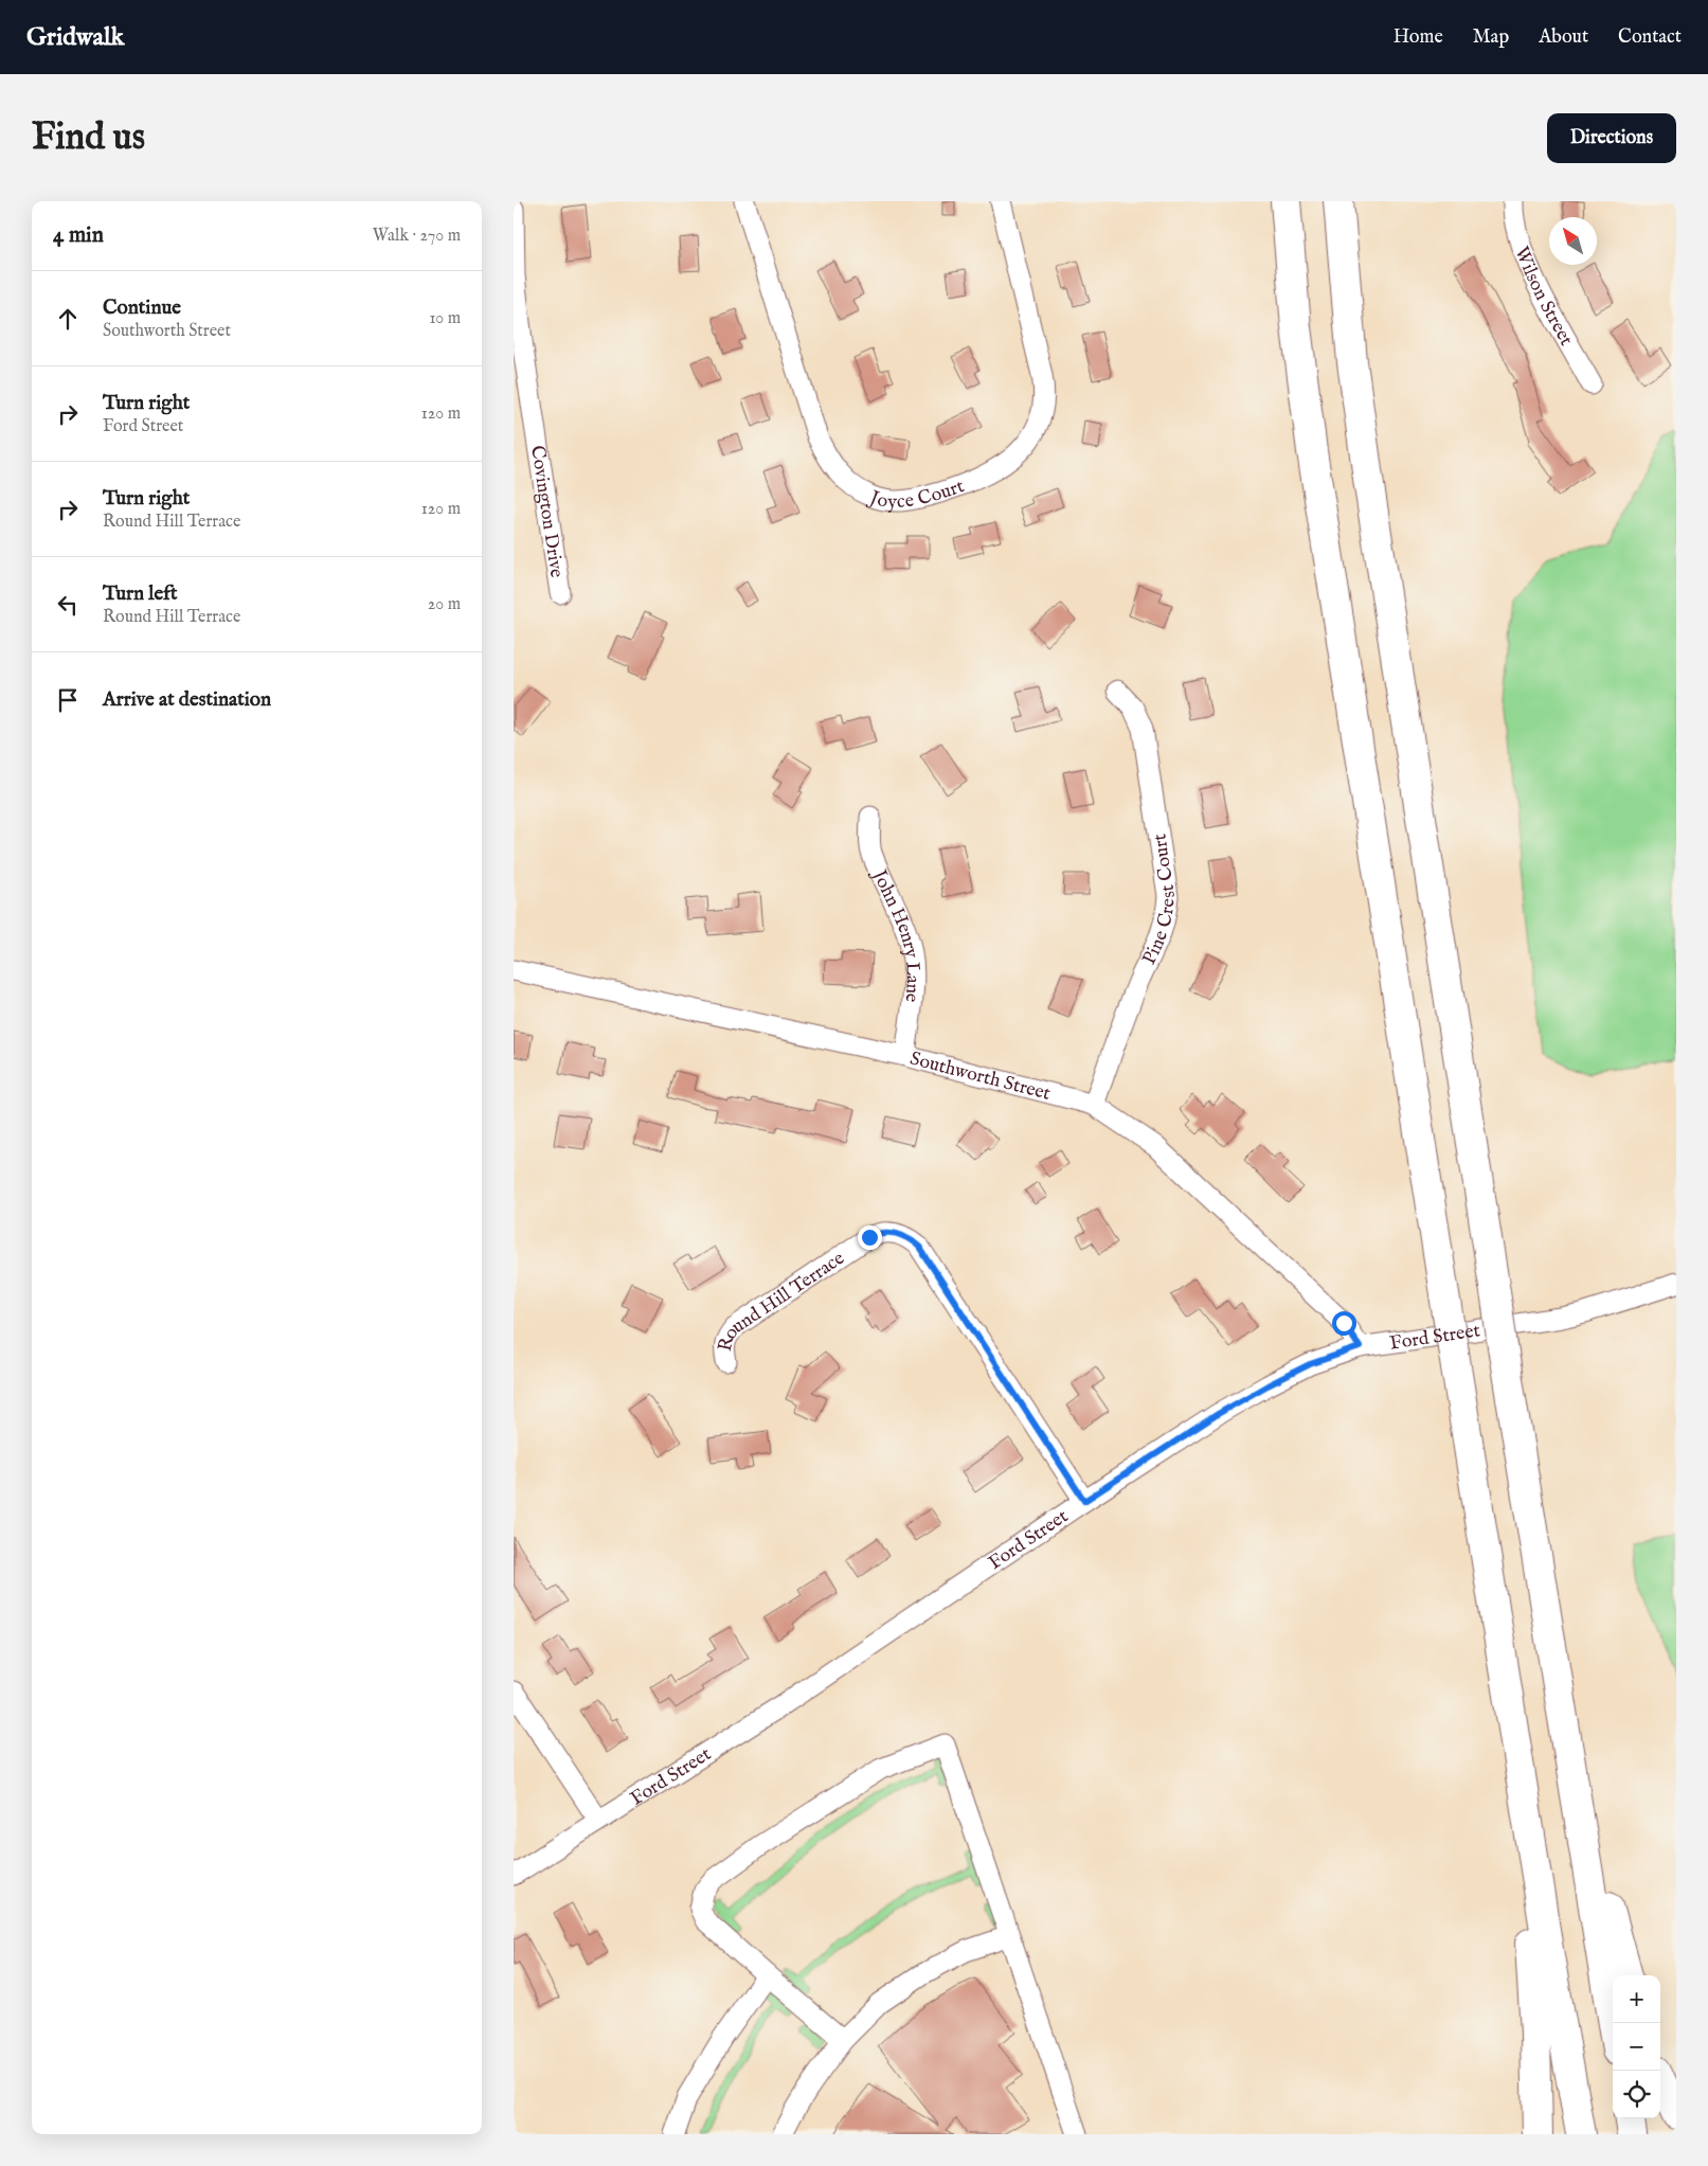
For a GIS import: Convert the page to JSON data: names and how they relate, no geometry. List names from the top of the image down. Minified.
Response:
{"streets":{"street":["Wilson Street","Joyce Court","Covington Drive","Pine Crest Court","John Henry Lane","Southworth Street","Round Hill Terrace","Ford Street"]},"crossings":[["Pine Crest Court","Southworth Street"],["John Henry Lane","Southworth Street"],["Southworth Street","Ford Street"],["Round Hill Terrace","Ford Street"]],"north":"top left","page":{"header":"Gridwalk","nav":["Home","Map","About","Contact"],"buttons":"Directions","title":"Find us","heading":["4 min","Walk · 270 m"],"list":[["Continue","Southworth Street","10 m"],["Turn right","Ford Street","120 m"],["Turn right","Round Hill Terrace","120 m"],["Turn left","Round Hill Terrace","20 m"],"Arrive at destination"],"map_buttons":["+","−"]}}
